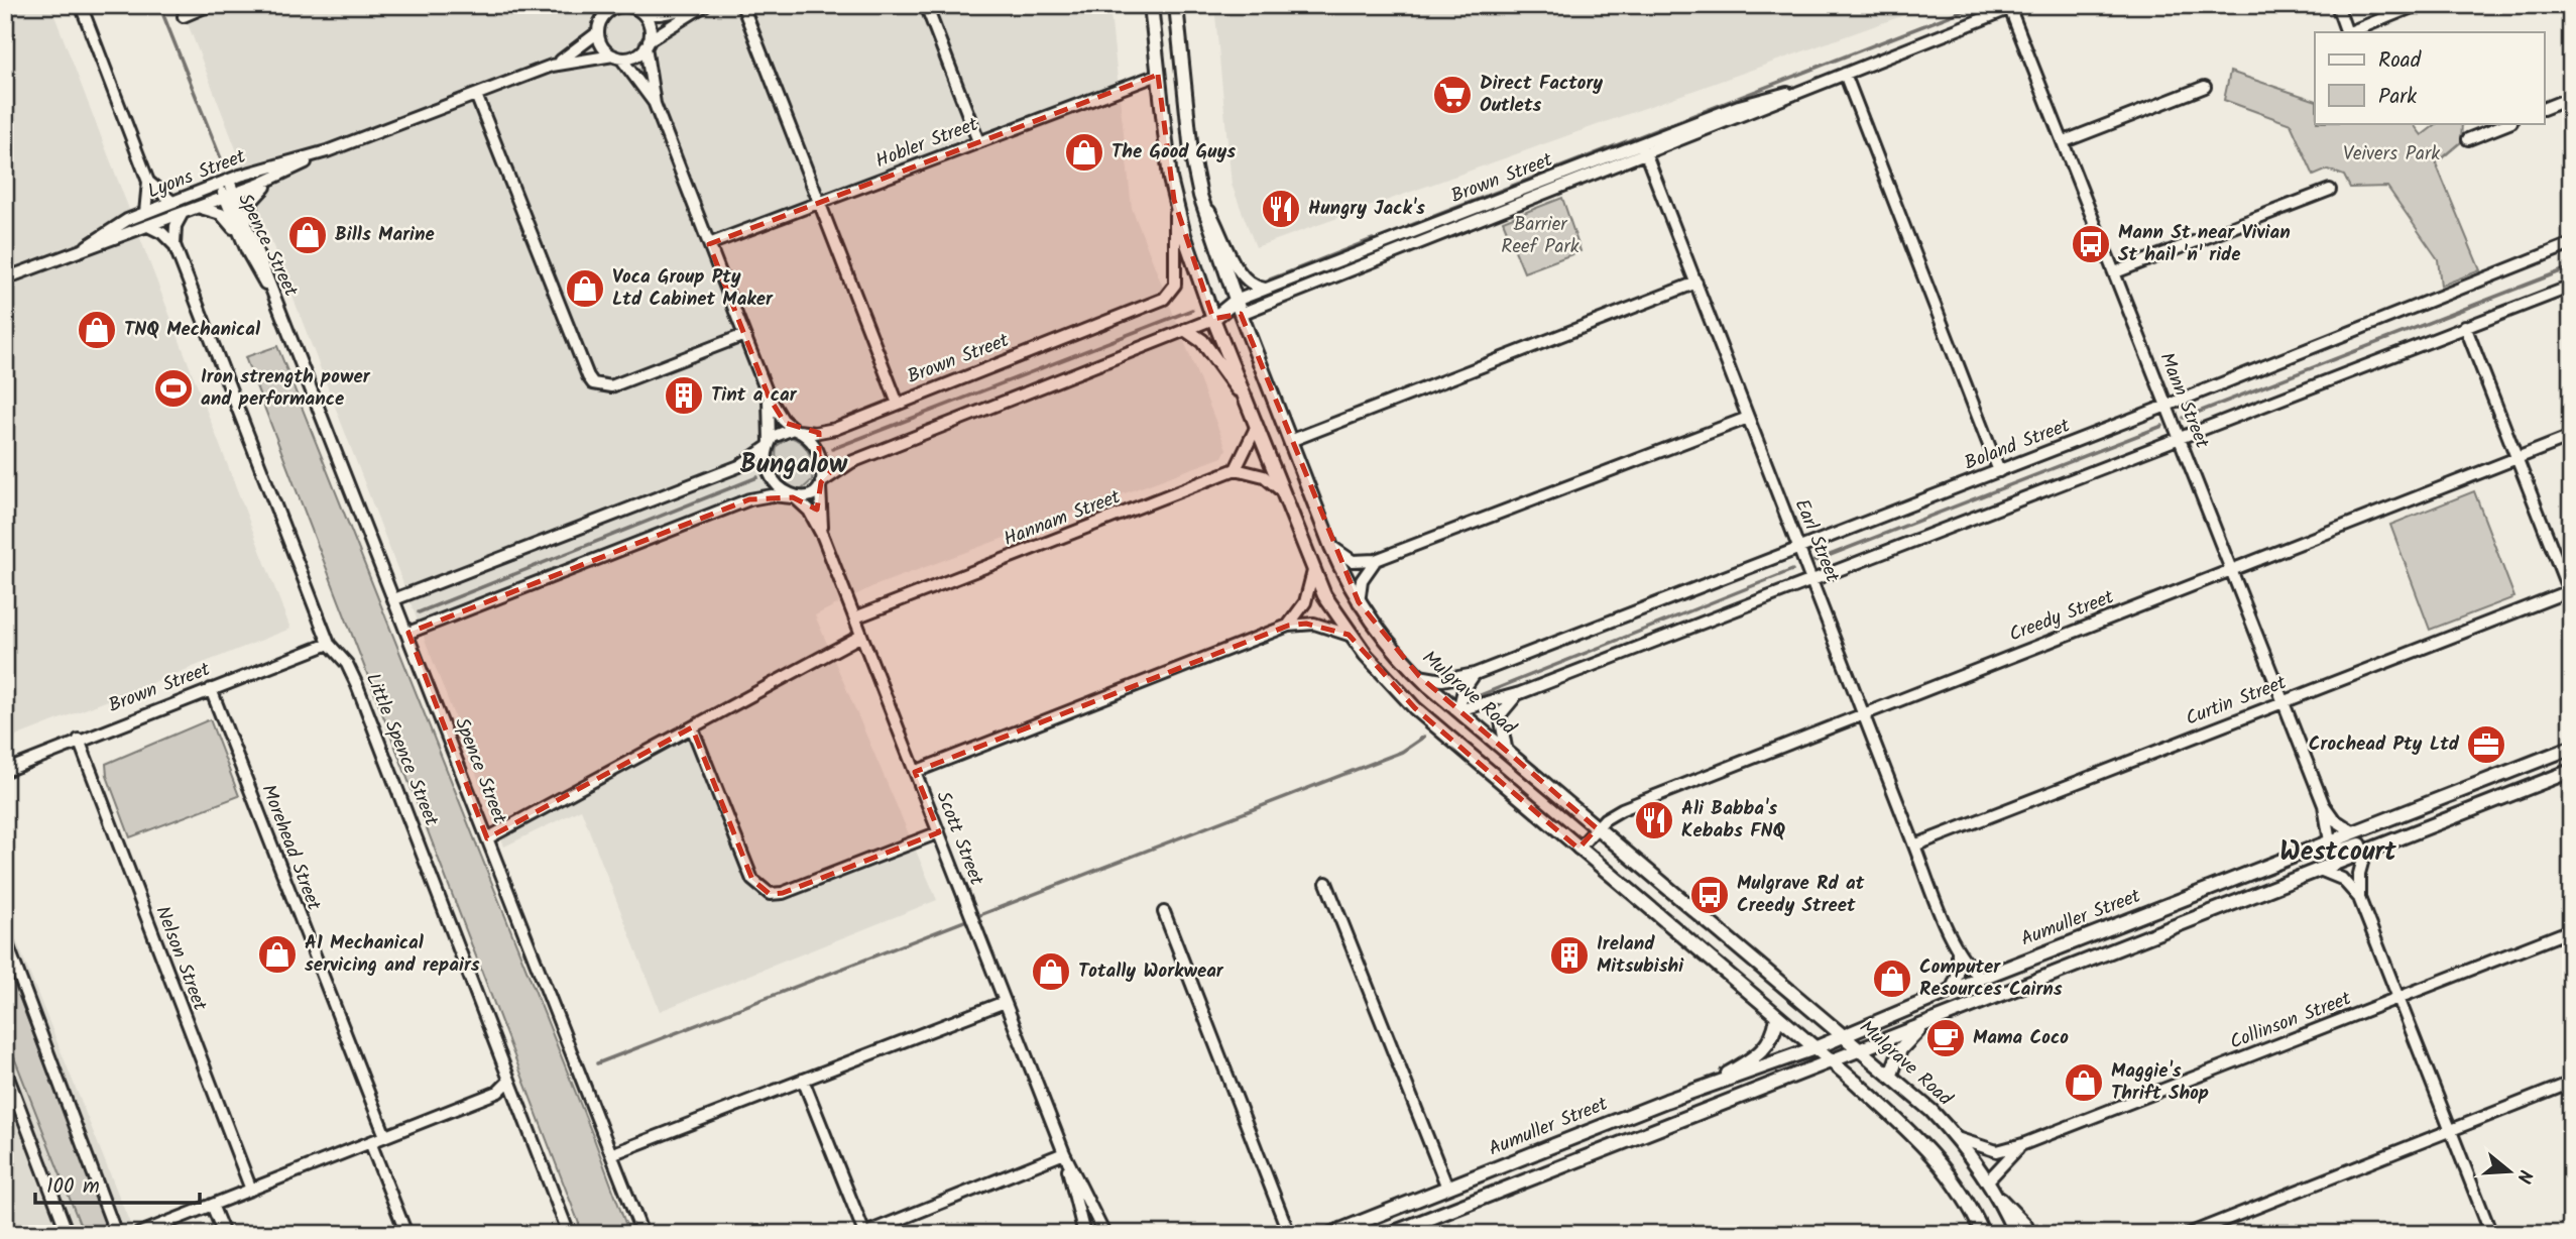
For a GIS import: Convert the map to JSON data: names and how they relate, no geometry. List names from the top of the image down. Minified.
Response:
{"streets":{"main road":["Brown Street","Mulgrave Road","Aumuller Street"],"street":["Hobler Street","Lyons Street","Spence Street","Mann Street","Boland Street","Hannam Street","Earl Street","Creedy Street","Curtin Street","Little Spence Street","Scott Street","Morehead Street","Nelson Street","Collinson Street"]},"crossings":[["Lyons Street","Spence Street"],["Brown Street","Mann Street"],["Brown Street","Earl Street"],["Brown Street","Mulgrave Road"],["Brown Street","Little Spence Street"],["Brown Street","Scott Street"],["Brown Street","Morehead Street"],["Brown Street","Nelson Street"],["Mann Street","Boland Street"],["Mann Street","Creedy Street"],["Mann Street","Curtin Street"],["Mann Street","Aumuller Street"],["Boland Street","Earl Street"],["Boland Street","Mulgrave Road"],["Hannam Street","Scott Street"],["Earl Street","Creedy Street"],["Earl Street","Curtin Street"],["Earl Street","Aumuller Street"],["Creedy Street","Mulgrave Road"],["Mulgrave Road","Aumuller Street"]],"districts":["Bungalow","Westcourt"],"parks":["Veivers Park","Barrier Reef Park"],"places":{"supermarket":["Direct Factory Outlets"],"shop":["The Good Guys","Bills Marine","Voca Group Pty Ltd Cabinet Maker","TNQ Mechanical","A1 Mechanical servicing and repairs","Totally Workwear","Computer Resources Cairns","Maggie's Thrift Shop"],"restaurant":["Hungry Jack's","Ali Babba's Kebabs FNQ"],"bus stop":["Mann St near Vivian St hail 'n' ride","Mulgrave Rd at Creedy Street"],"sports":["Iron strength power and performance"],"building":["Tint a car","Ireland Mitsubishi"],"office":["Crochead Pty Ltd"],"cafe":["Mama Coco"]},"legend":["Road","Park"],"scale_bar":"100 m","north":"right"}
